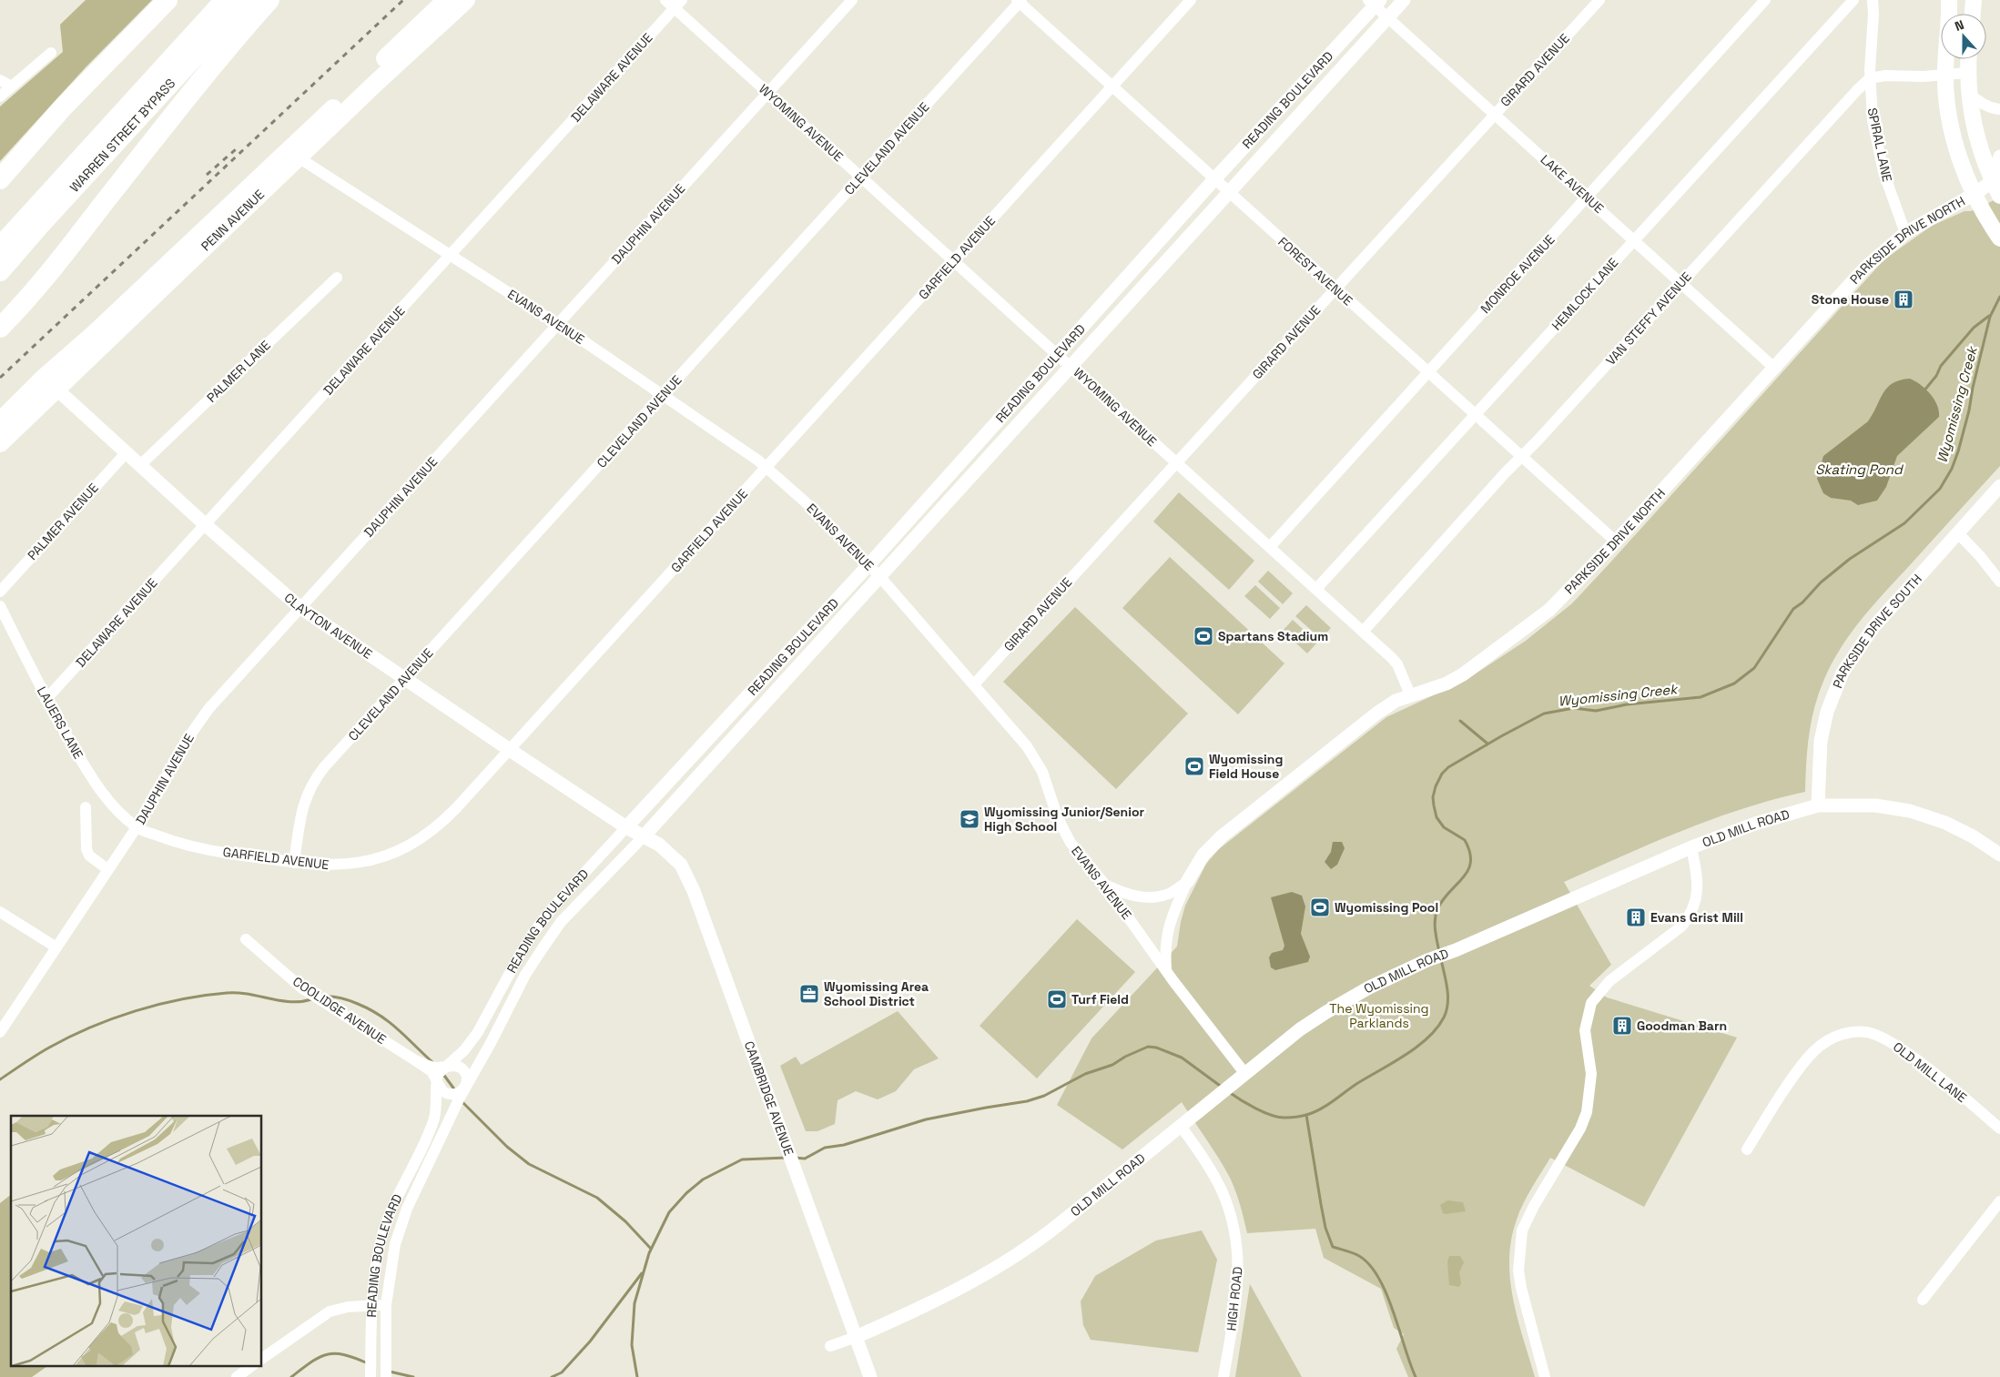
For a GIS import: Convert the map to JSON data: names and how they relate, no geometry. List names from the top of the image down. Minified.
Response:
{"streets":{"highway":["WARREN STREET BYPASS"],"main road":["PENN AVENUE"],"street":["GIRARD AVENUE","DELAWARE AVENUE","READING BOULEVARD","WYOMING AVENUE","SPIRAL LANE","CLEVELAND AVENUE","LAKE AVENUE","DAUPHIN AVENUE","PARKSIDE DRIVE NORTH","GARFIELD AVENUE","FOREST AVENUE","MONROE AVENUE","HEMLOCK LANE","EVANS AVENUE","VAN STEFFY AVENUE","PALMER LANE","PALMER AVENUE","CLAYTON AVENUE","PARKSIDE DRIVE SOUTH","LAUERS LANE","OLD MILL ROAD","COOLIDGE AVENUE","OLD MILL LANE","CAMBRIDGE AVENUE","HIGH ROAD"]},"crossings":[["GIRARD AVENUE","WYOMING AVENUE"],["GIRARD AVENUE","LAKE AVENUE"],["GIRARD AVENUE","FOREST AVENUE"],["GIRARD AVENUE","EVANS AVENUE"],["DELAWARE AVENUE","WYOMING AVENUE"],["DELAWARE AVENUE","EVANS AVENUE"],["DELAWARE AVENUE","CLAYTON AVENUE"],["DELAWARE AVENUE","LAUERS LANE"],["READING BOULEVARD","WYOMING AVENUE"],["READING BOULEVARD","LAKE AVENUE"],["READING BOULEVARD","FOREST AVENUE"],["READING BOULEVARD","EVANS AVENUE"],["READING BOULEVARD","CLAYTON AVENUE"],["READING BOULEVARD","COOLIDGE AVENUE"],["READING BOULEVARD","CAMBRIDGE AVENUE"],["WYOMING AVENUE","CLEVELAND AVENUE"],["WYOMING AVENUE","DAUPHIN AVENUE"],["WYOMING AVENUE","PARKSIDE DRIVE NORTH"],["WYOMING AVENUE","GARFIELD AVENUE"],["WYOMING AVENUE","MONROE AVENUE"],["WYOMING AVENUE","HEMLOCK LANE"],["WYOMING AVENUE","VAN STEFFY AVENUE"],["SPIRAL LANE","PARKSIDE DRIVE NORTH"],["SPIRAL LANE","VAN STEFFY AVENUE"],["CLEVELAND AVENUE","GARFIELD AVENUE"],["CLEVELAND AVENUE","FOREST AVENUE"],["CLEVELAND AVENUE","EVANS AVENUE"],["CLEVELAND AVENUE","CLAYTON AVENUE"],["LAKE AVENUE","PARKSIDE DRIVE NORTH"],["LAKE AVENUE","MONROE AVENUE"],["LAKE AVENUE","HEMLOCK LANE"],["LAKE AVENUE","VAN STEFFY AVENUE"],["PENN AVENUE","EVANS AVENUE"],["PENN AVENUE","CLAYTON AVENUE"],["DAUPHIN AVENUE","GARFIELD AVENUE"],["DAUPHIN AVENUE","EVANS AVENUE"],["DAUPHIN AVENUE","CLAYTON AVENUE"],["DAUPHIN AVENUE","LAUERS LANE"],["PARKSIDE DRIVE NORTH","FOREST AVENUE"],["PARKSIDE DRIVE NORTH","EVANS AVENUE"],["GARFIELD AVENUE","FOREST AVENUE"],["GARFIELD AVENUE","EVANS AVENUE"],["GARFIELD AVENUE","CLAYTON AVENUE"],["GARFIELD AVENUE","LAUERS LANE"],["FOREST AVENUE","MONROE AVENUE"],["FOREST AVENUE","HEMLOCK LANE"],["FOREST AVENUE","VAN STEFFY AVENUE"],["EVANS AVENUE","OLD MILL ROAD"],["PALMER LANE","CLAYTON AVENUE"],["PALMER AVENUE","CLAYTON AVENUE"],["CLAYTON AVENUE","CAMBRIDGE AVENUE"],["PARKSIDE DRIVE SOUTH","OLD MILL ROAD"],["OLD MILL ROAD","CAMBRIDGE AVENUE"],["OLD MILL ROAD","HIGH ROAD"]],"water":["Wyomissing Creek","Skating Pond"],"parks":["The Wyomissing Parklands"],"places":{"building":["Stone House","Evans Grist Mill","Goodman Barn"],"sports":["Spartans Stadium","Wyomissing Field House","Wyomissing Pool","Turf Field"],"school or university":["Wyomissing Junior/Senior High School"],"office":["Wyomissing Area School District"]},"north":"top"}
